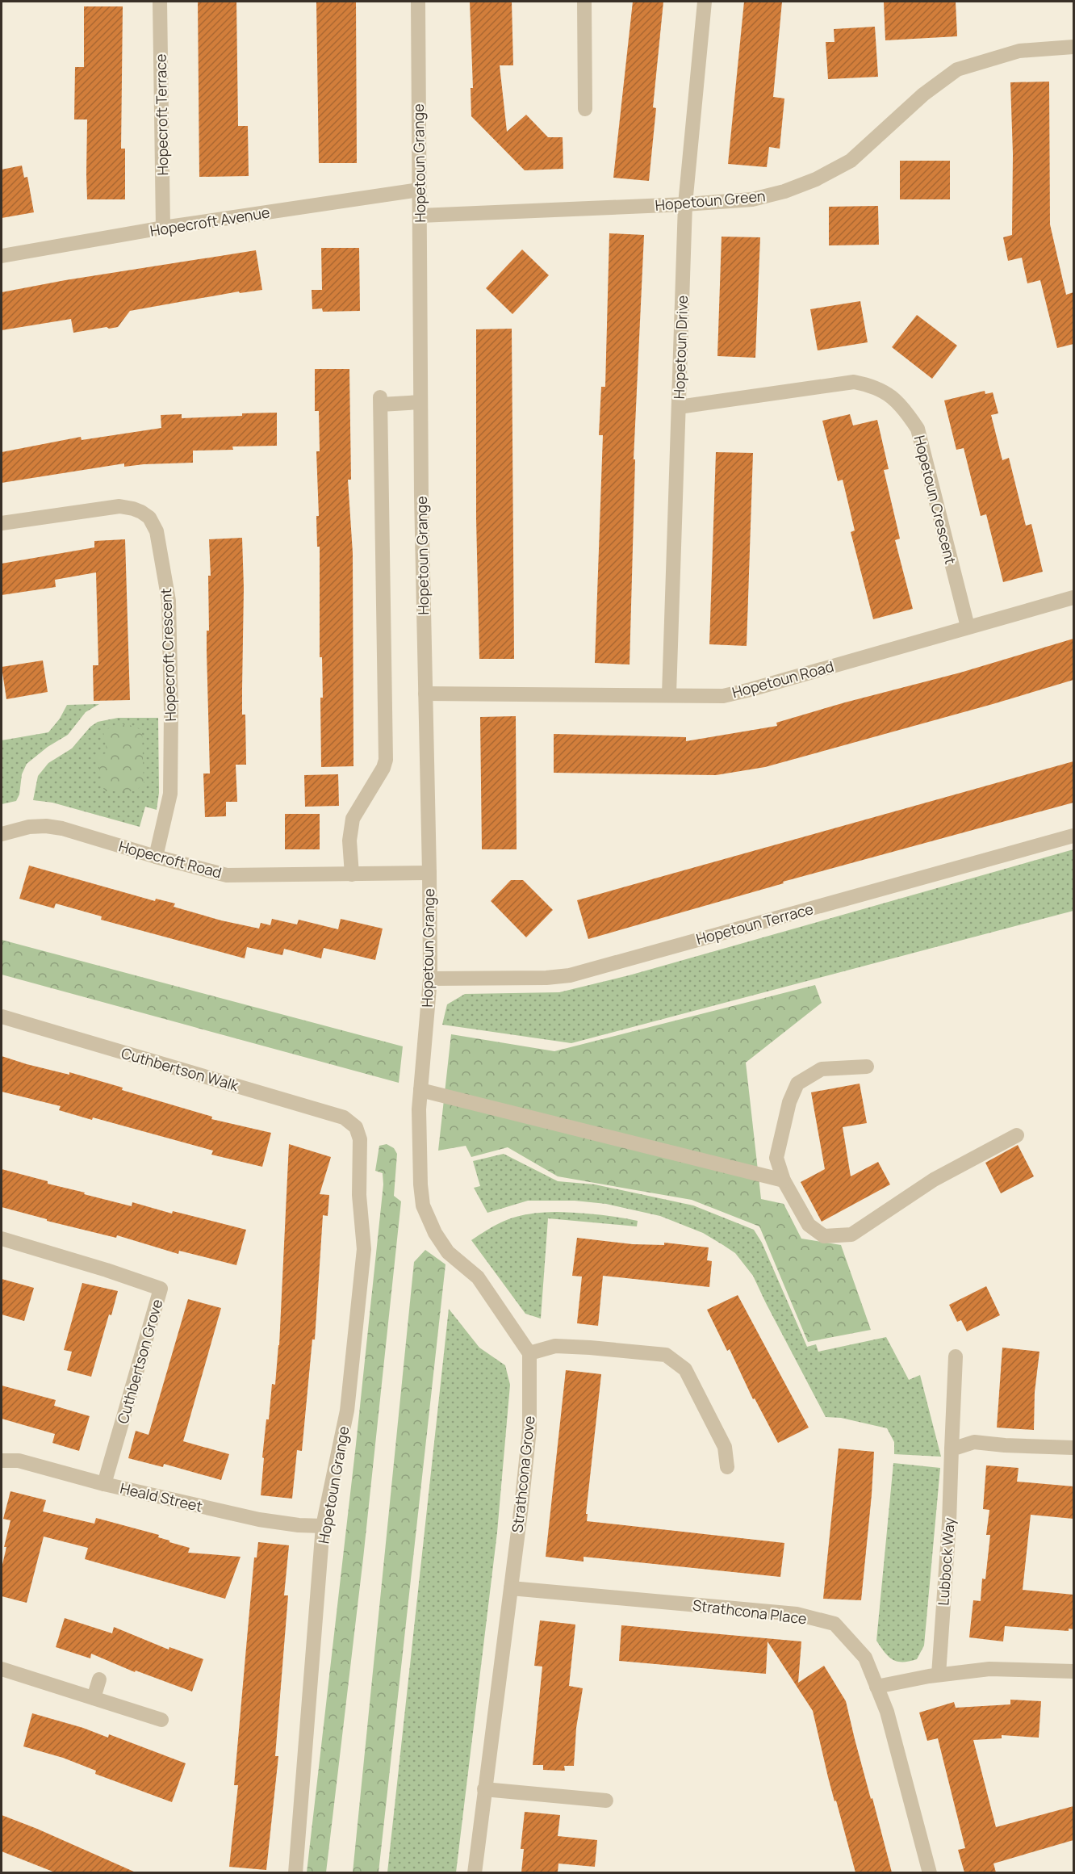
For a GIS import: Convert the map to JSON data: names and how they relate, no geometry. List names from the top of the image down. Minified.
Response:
{"streets":{"street":["Hopecroft Terrace","Hopetoun Grange","Hopetoun Green","Hopecroft Avenue","Hopetoun Drive","Hopetoun Crescent","Hopecroft Crescent","Hopetoun Road","Hopecroft Road","Hopetoun Terrace","Cuthbertson Walk","Cuthbertson Grove","Strathcona Grove","Heald Street","Lubbock Way","Strathcona Place"]},"crossings":[["Hopecroft Terrace","Hopecroft Avenue"],["Hopetoun Grange","Hopetoun Green"],["Hopetoun Grange","Hopecroft Avenue"],["Hopetoun Grange","Hopetoun Road"],["Hopetoun Grange","Hopecroft Road"],["Hopetoun Grange","Hopetoun Terrace"],["Hopetoun Grange","Cuthbertson Walk"],["Hopetoun Grange","Strathcona Grove"],["Hopetoun Grange","Heald Street"],["Hopetoun Green","Hopetoun Drive"],["Hopetoun Drive","Hopetoun Crescent"],["Hopetoun Drive","Hopetoun Road"],["Hopetoun Crescent","Hopetoun Road"],["Hopecroft Crescent","Hopecroft Road"],["Cuthbertson Grove","Heald Street"],["Strathcona Grove","Strathcona Place"]]}
